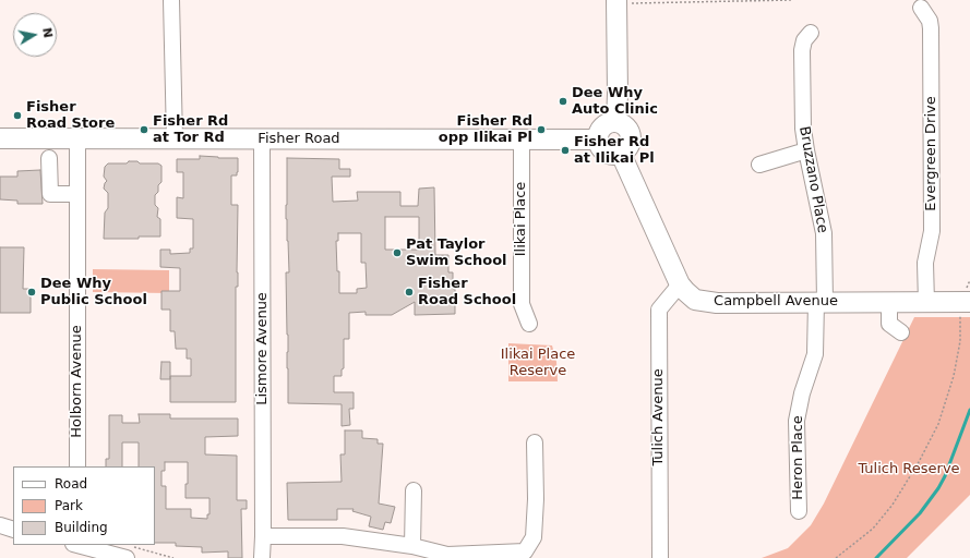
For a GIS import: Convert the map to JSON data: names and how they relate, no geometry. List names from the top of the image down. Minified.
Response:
{"streets":{"main road":["Fisher Road","Campbell Avenue"],"street":["Evergreen Drive","Bruzzano Place","Ilikai Place","Lismore Avenue","Holborn Avenue","Tulich Avenue","Heron Place"]},"crossings":[["Fisher Road","Ilikai Place"],["Fisher Road","Campbell Avenue"],["Fisher Road","Lismore Avenue"],["Fisher Road","Holborn Avenue"],["Evergreen Drive","Campbell Avenue"],["Bruzzano Place","Campbell Avenue"],["Bruzzano Place","Heron Place"],["Campbell Avenue","Tulich Avenue"],["Campbell Avenue","Heron Place"]],"parks":["Ilikai Place Reserve","Tulich Reserve"],"places":["Dee Why Auto Clinic","Fisher Road Store","Fisher Rd at Tor Rd","Fisher Rd opp Ilikai Pl","Fisher Rd at Ilikai Pl","Pat Taylor Swim School","Dee Why Public School","Fisher Road School"],"legend":["Road","Park","Building"],"north":"right"}
